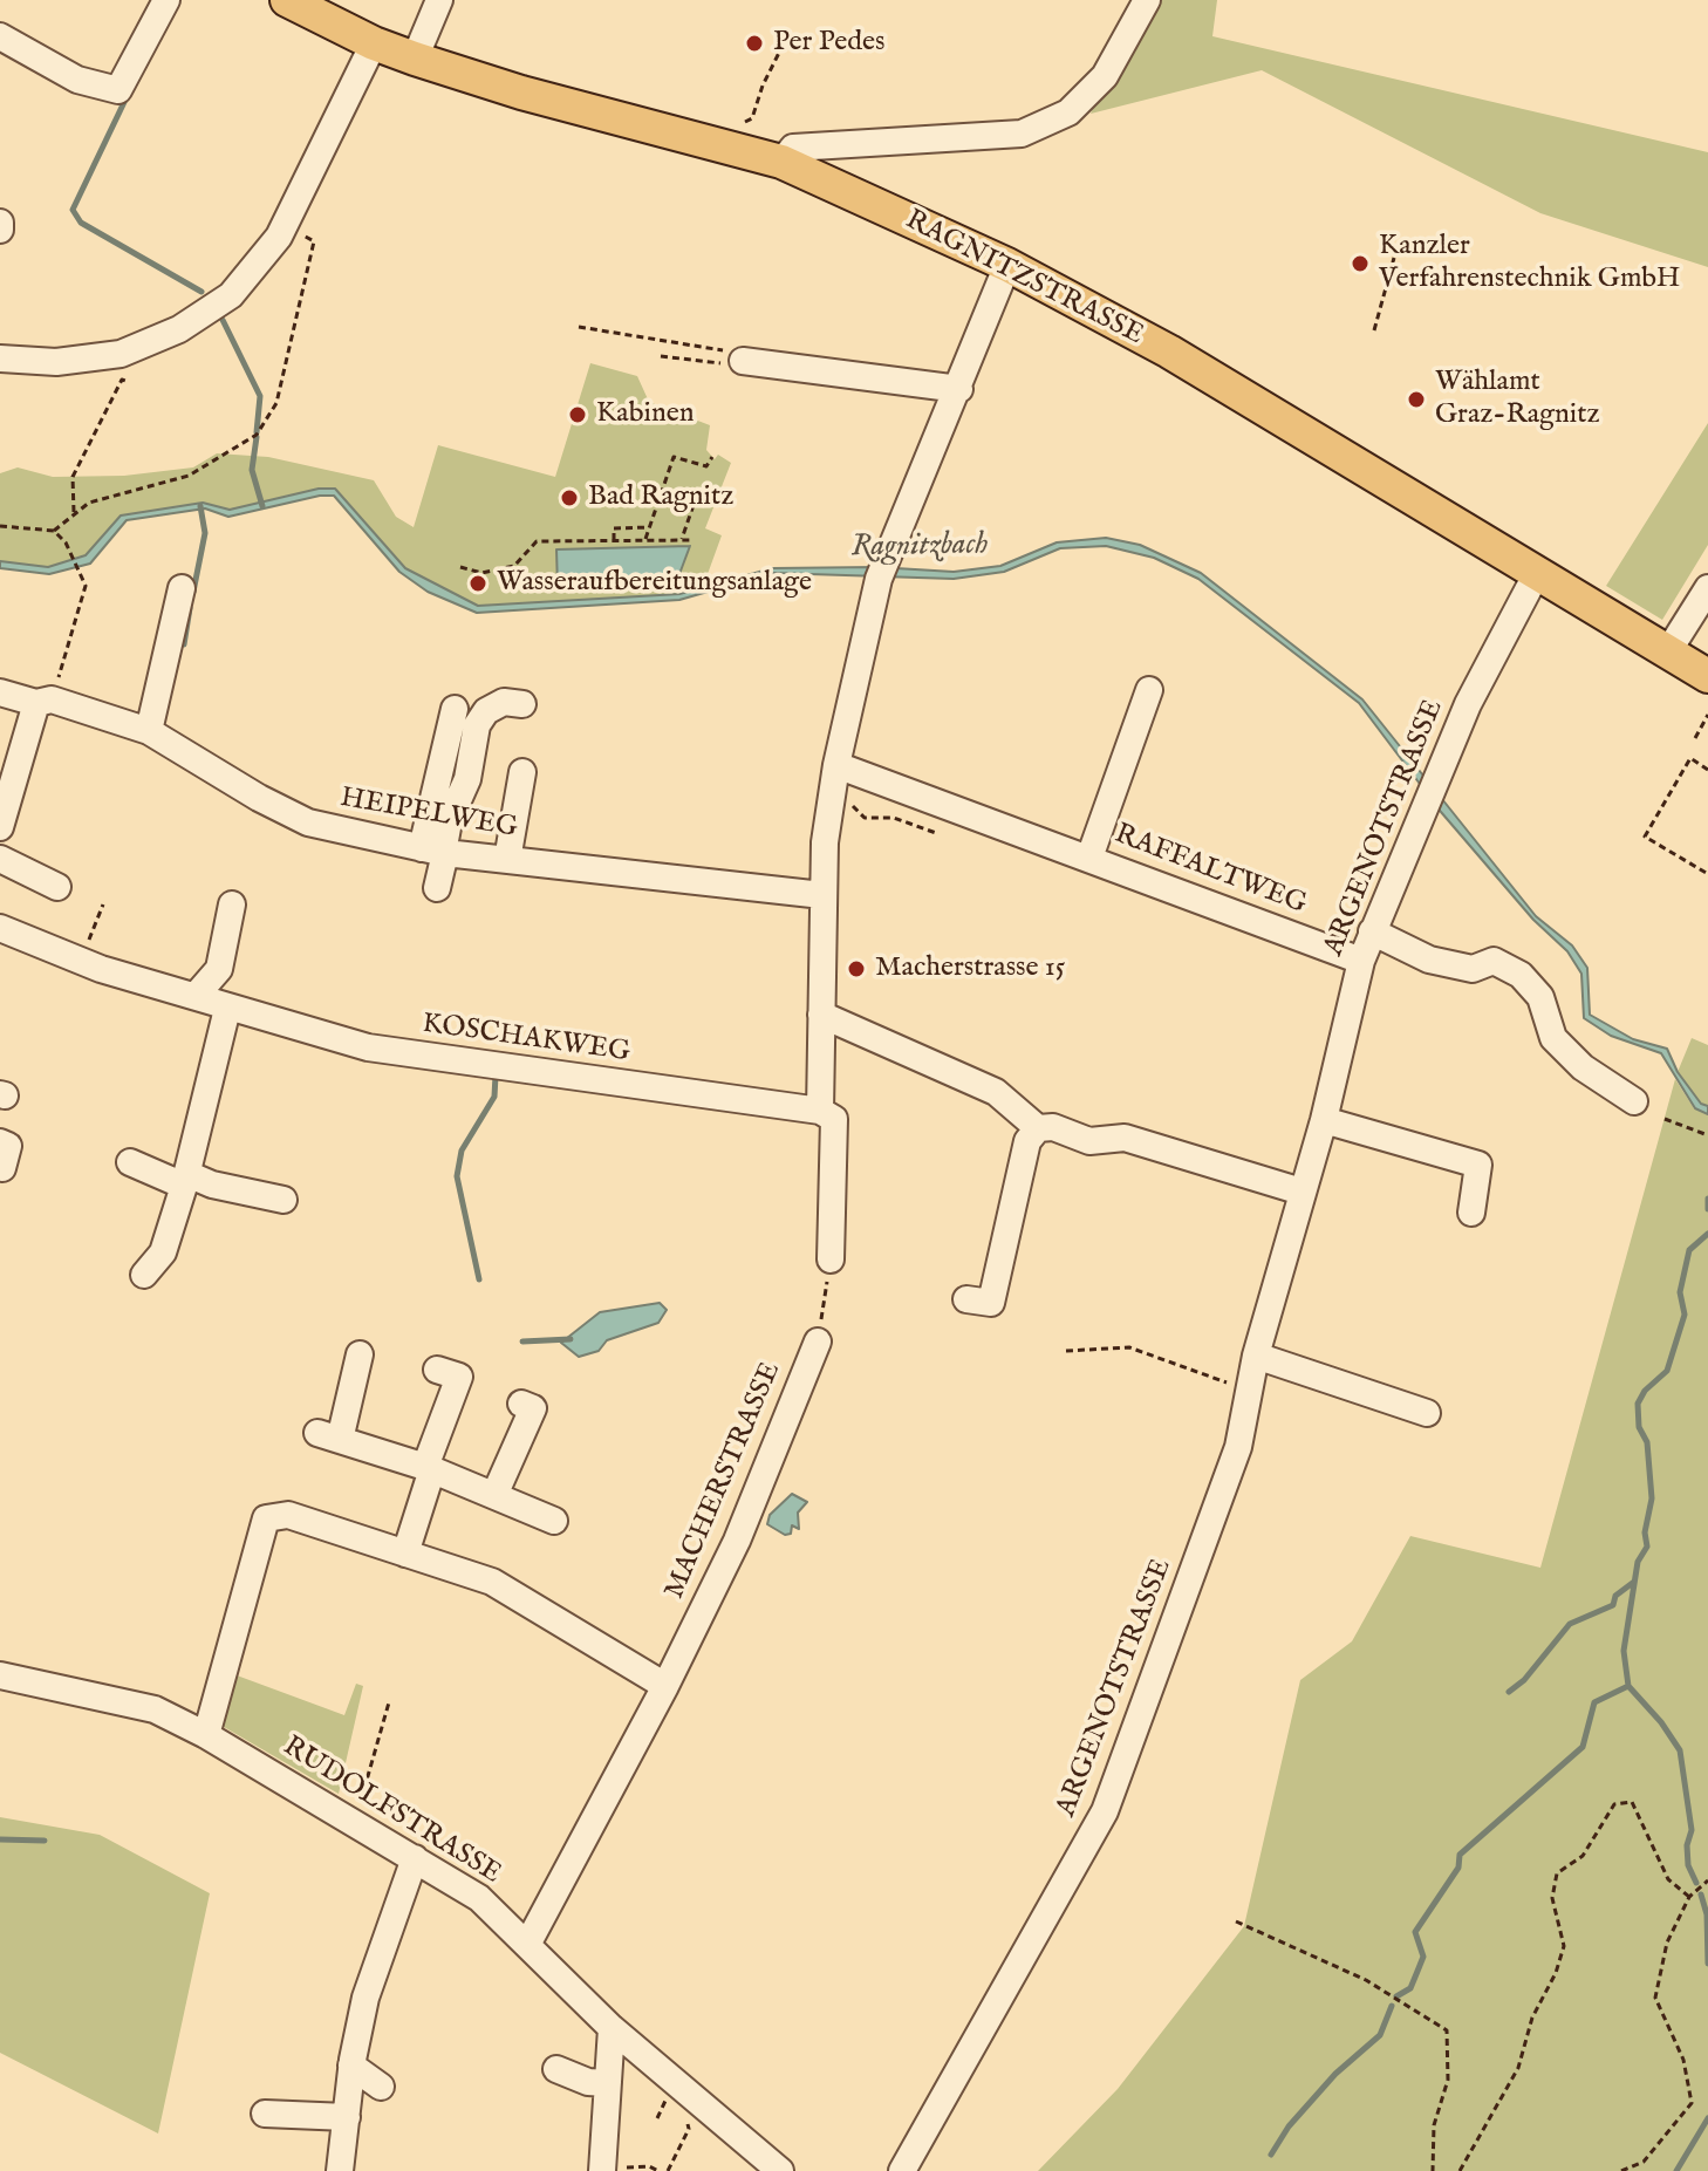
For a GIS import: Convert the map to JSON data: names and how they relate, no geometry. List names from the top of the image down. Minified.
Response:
{"streets":{"main road":["RAGNITZSTRASSE"],"street":["HEIPELWEG","ARGENOTSTRASSE","RAFFALTWEG","KOSCHAKWEG","MACHERSTRASSE","RUDOLFSTRASSE"]},"crossings":[["RAGNITZSTRASSE","ARGENOTSTRASSE"],["ARGENOTSTRASSE","RAFFALTWEG"],["MACHERSTRASSE","RUDOLFSTRASSE"]],"water":["Ragnitzbach"],"places":["Per Pedes","Kanzler Verfahrenstechnik GmbH","Wählamt Graz-Ragnitz","Kabinen","Bad Ragnitz","Wasseraufbereitungsanlage","Macherstrasse 15"]}
